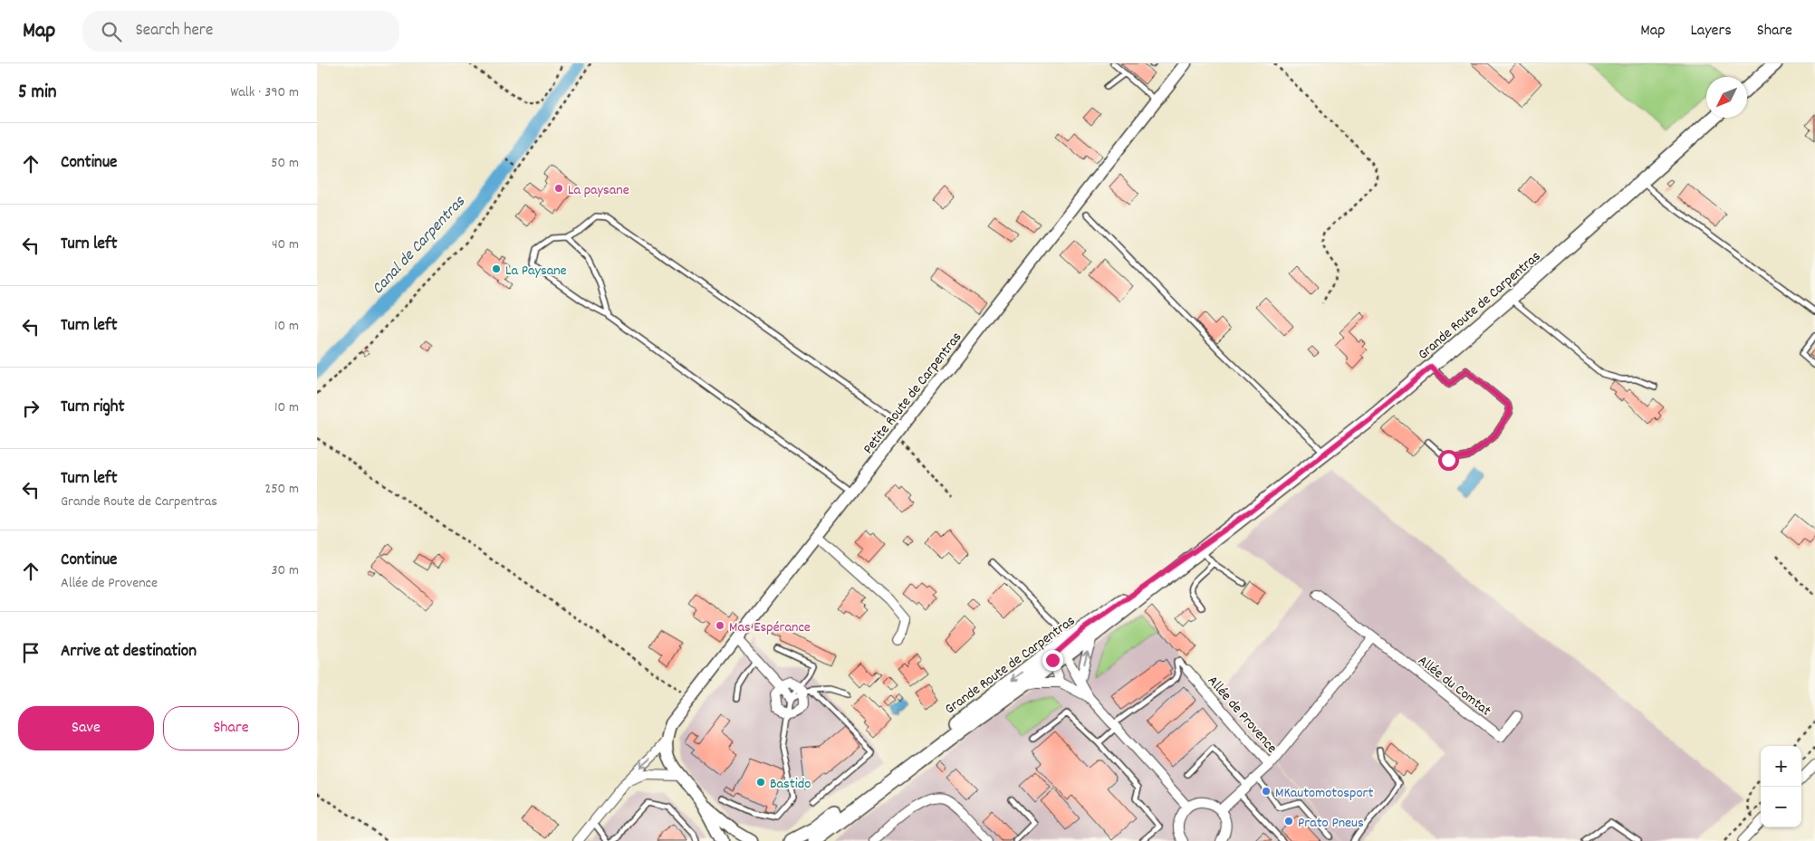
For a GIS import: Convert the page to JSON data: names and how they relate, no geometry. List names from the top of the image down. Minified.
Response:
{"streets":{"main road":["Grande Route de Carpentras"],"street":["Petite Route de Carpentras","Allée du Comtat","Allée de Provence"]},"water":["Canal de Carpentras"],"places":["La paysane","La Paysane","Mas Espérance","Bastido","MKautomotosport","Prato Pneus"],"north":"bottom left","page":{"header":"Map","search":"Search here","nav":["Map","Layers","Share"],"heading":["5 min","Walk · 390 m"],"list":[["Continue","50 m"],["Turn left","40 m"],["Turn left","10 m"],["Turn right","10 m"],["Turn left","Grande Route de Carpentras","250 m"],["Continue","Allée de Provence","30 m"],"Arrive at destination"],"buttons":["Save","Share"],"map_buttons":["+","−"]}}
